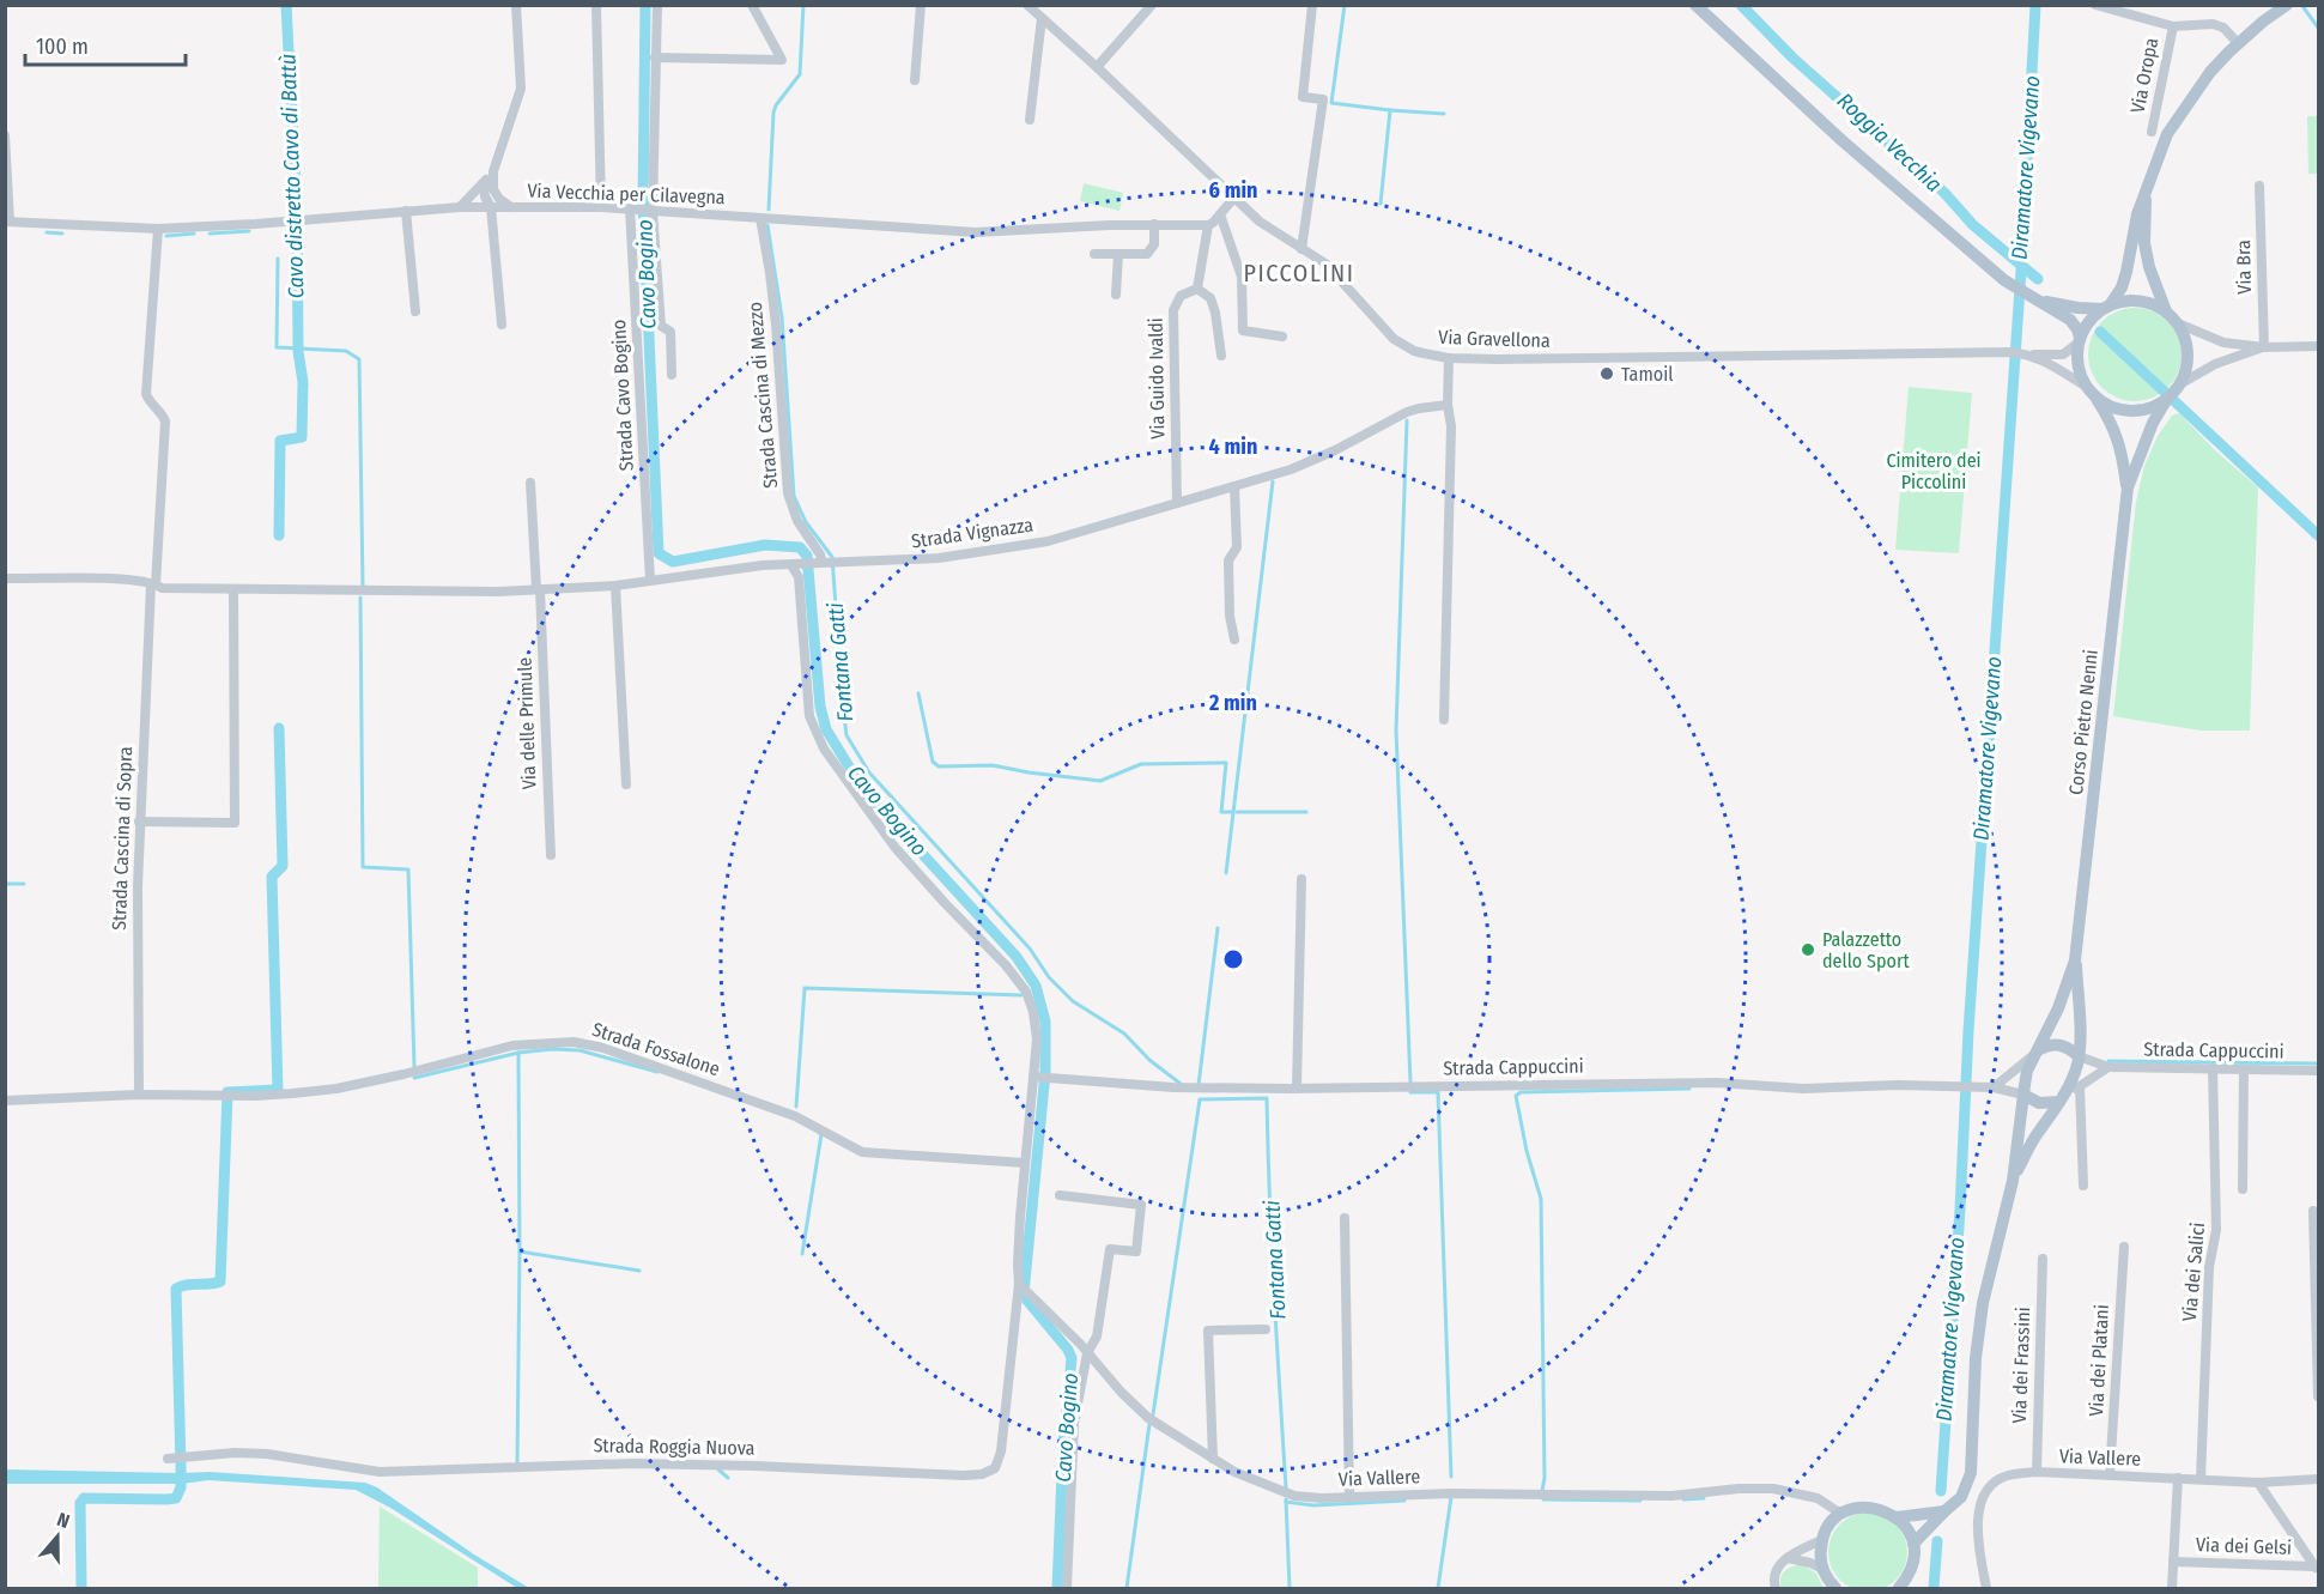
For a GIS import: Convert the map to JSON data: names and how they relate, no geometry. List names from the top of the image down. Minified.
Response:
{"streets":{"main road":["Corso Pietro Nenni"],"street":["Via Oropa","Via Vecchia per Cilavegna","Via Bra","Via Gravellona","Via Guido Ivaldi","Strada Cavo Bogino","Strada Cascina di Mezzo","Strada Vignazza","Via delle Primule","Strada Cascina di Sopra","Strada Fossalone","Strada Cappuccini","Via dei Salici","Via dei Platani","Via dei Frassini","Strada Roggia Nuova","Via Vallere","Via dei Gelsi"]},"crossings":[["Via Vecchia per Cilavegna","Strada Cavo Bogino"],["Via Vecchia per Cilavegna","Strada Cascina di Mezzo"],["Via Vecchia per Cilavegna","Strada Cascina di Sopra"],["Via Gravellona","Corso Pietro Nenni"],["Via Guido Ivaldi","Strada Vignazza"],["Strada Cavo Bogino","Strada Vignazza"],["Strada Cascina di Mezzo","Strada Vignazza"],["Strada Cascina di Mezzo","Strada Fossalone"],["Strada Cascina di Mezzo","Strada Cappuccini"],["Strada Cascina di Mezzo","Strada Roggia Nuova"],["Strada Cascina di Mezzo","Via Vallere"],["Strada Vignazza","Via delle Primule"],["Strada Vignazza","Strada Cascina di Sopra"],["Corso Pietro Nenni","Strada Cappuccini"],["Strada Cascina di Sopra","Strada Fossalone"],["Strada Cappuccini","Via dei Salici"],["Via dei Salici","Via Vallere"],["Via dei Platani","Via Vallere"],["Via dei Frassini","Via Vallere"],["Strada Roggia Nuova","Via Vallere"]],"districts":["PICCOLINI"],"water":["Roggia Vecchia","Diramatore Vigevano","Cavo distretto Cavo di Battù","Cavo Bogino","Fontana Gatti"],"parks":["Cimitero dei Piccolini"],"places":["Tamoil","Palazzetto dello Sport"],"scale_bar":"100 m","north":"top","rings":["6 min","4 min","2 min"]}
